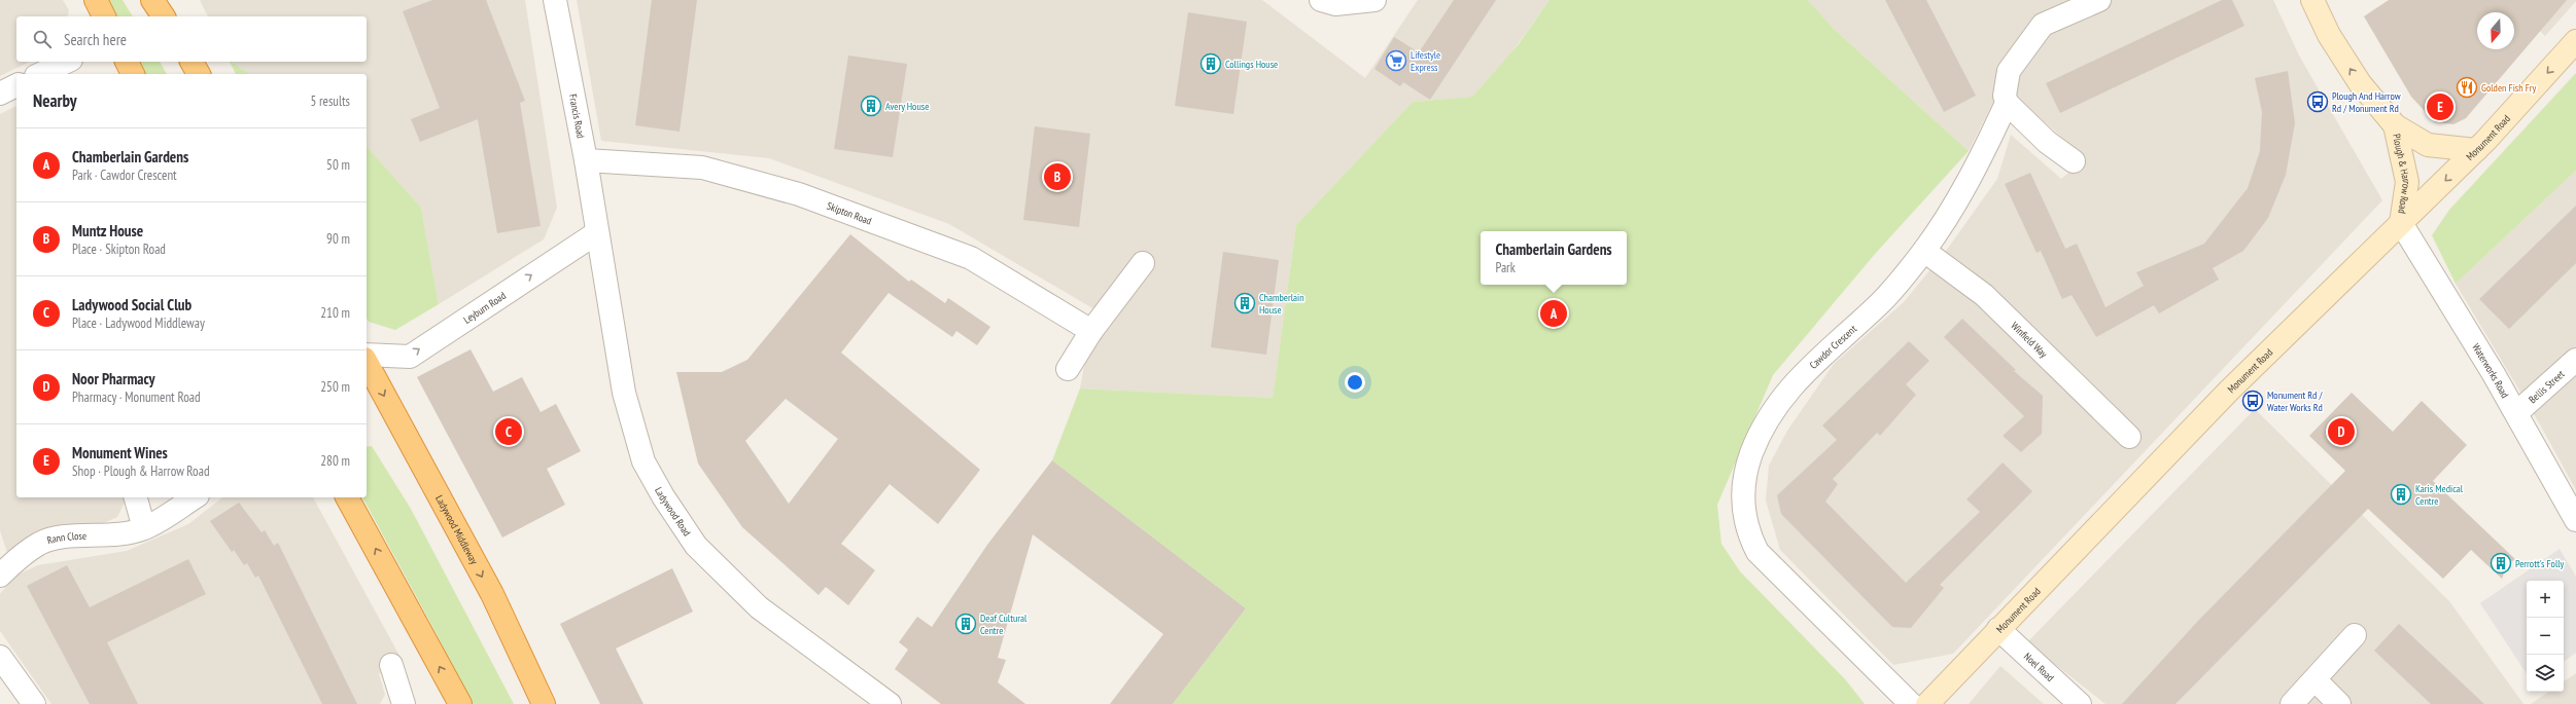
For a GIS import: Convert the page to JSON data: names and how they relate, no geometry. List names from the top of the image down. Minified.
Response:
{"streets":{"highway":["Ladywood Middleway"],"main road":["Monument Road","Plough & Harrow Road"],"street":["Francis Road","Skipton Road","Leyburn Road","Winfield Way","Cawdor Crescent","Waterworks Road","Bellis Street","Ladywood Road","Rann Close","Noel Road"]},"crossings":[["Francis Road","Skipton Road"],["Francis Road","Leyburn Road"],["Francis Road","Ladywood Road"],["Monument Road","Plough & Harrow Road"],["Monument Road","Waterworks Road"],["Monument Road","Noel Road"],["Plough & Harrow Road","Waterworks Road"],["Leyburn Road","Ladywood Road"],["Winfield Way","Cawdor Crescent"],["Waterworks Road","Bellis Street"]],"one_way":["Plough & Harrow Road","Leyburn Road"],"places":{"supermarket":["Lifestyle Express"],"building":["Collings House","Avery House","Chamberlain House","Karis Medical Centre","Perrott's Folly","Deaf Cultural Centre"],"restaurant":["Golden Fish Fry"],"bus stop":["Plough And Harrow Rd / Monument Rd","Monument Rd / Water Works Rd"]},"north":"bottom","page":{"search":"Search here","heading":["Nearby","5 results"],"pins":["E","B","A","C","D"],"list":[{"mark":"A","name":"Chamberlain Gardens","note":"Park · Cawdor Crescent","value":"50 m"},{"mark":"B","name":"Muntz House","note":"Place · Skipton Road","value":"90 m"},{"mark":"C","name":"Ladywood Social Club","note":"Place · Ladywood Middleway","value":"210 m"},{"mark":"D","name":"Noor Pharmacy","note":"Pharmacy · Monument Road","value":"250 m"},{"mark":"E","name":"Monument Wines","note":"Shop · Plough & Harrow Road","value":"280 m"}],"popup":["Chamberlain Gardens","Park"],"map_buttons":["+","−"]}}
